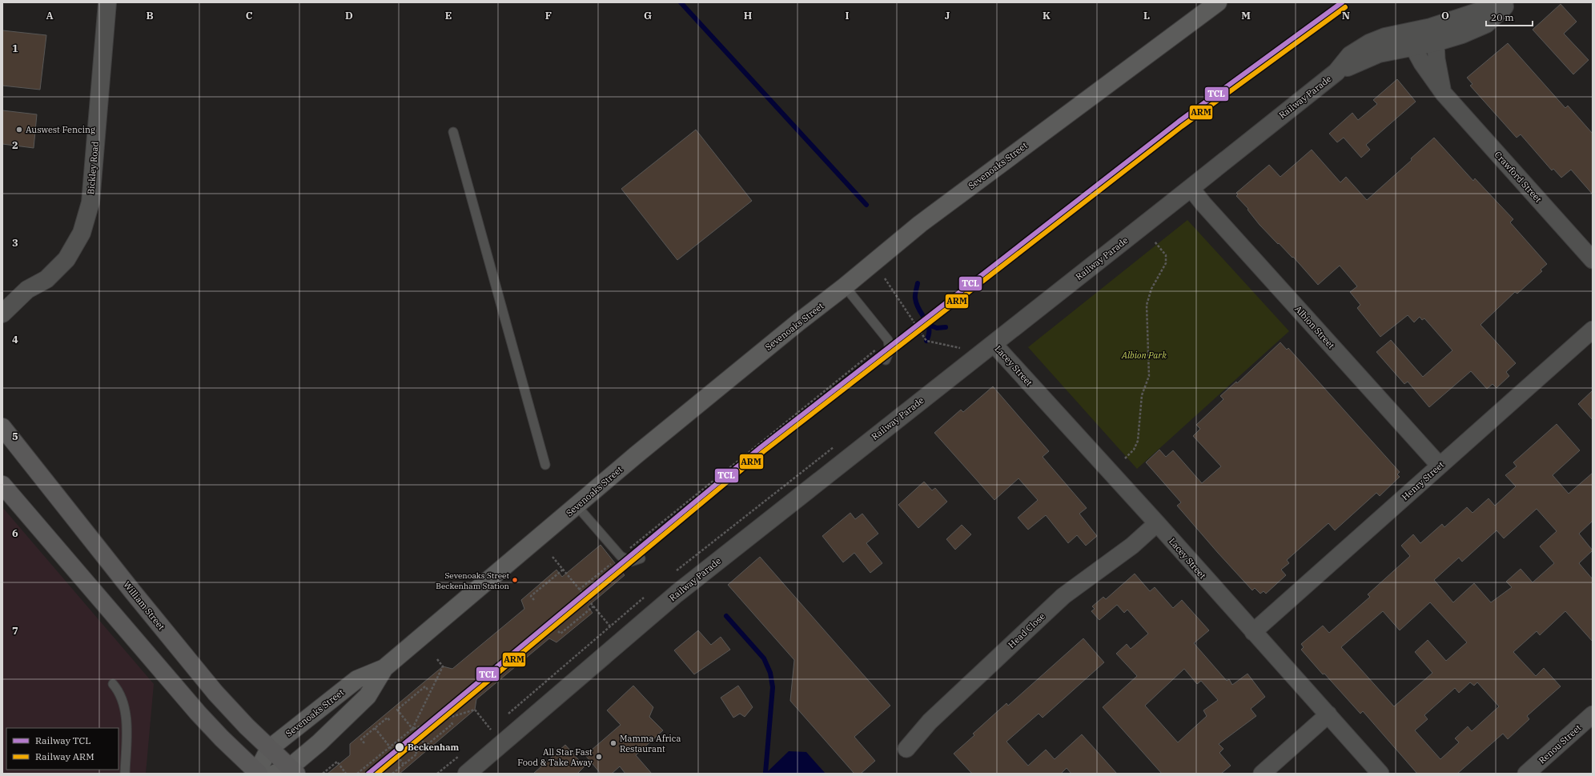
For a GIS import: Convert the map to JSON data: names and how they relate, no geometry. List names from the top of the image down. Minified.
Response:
{"streets":{"main road":["Sevenoaks Street","William Street"],"street":["Railway Parade","Bickley Road","Crawford Street","Albion Street","Lacey Street","Henry Street","Head Close","Renou Street"]},"crossings":[["Railway Parade","Crawford Street"],["Railway Parade","Albion Street"],["Railway Parade","Lacey Street"],["Sevenoaks Street","William Street"],["Albion Street","Henry Street"],["Lacey Street","Henry Street"],["Lacey Street","Head Close"]],"parks":["Albion Park"],"places":["Auswest Fencing","Sevenoaks Street Beckenham Station","Mamma Africa Restaurant","Beckenham","All Star Fast Food & Take Away"],"lines":["rail line TCL","rail line ARM"],"legend":["Railway TCL","Railway ARM"],"scale_bar":"20 m","grid":{"columns":["A","B","C","D","E","F","G","H","I","J","K","L","M","N","O"],"rows":["1","2","3","4","5","6","7"]}}
